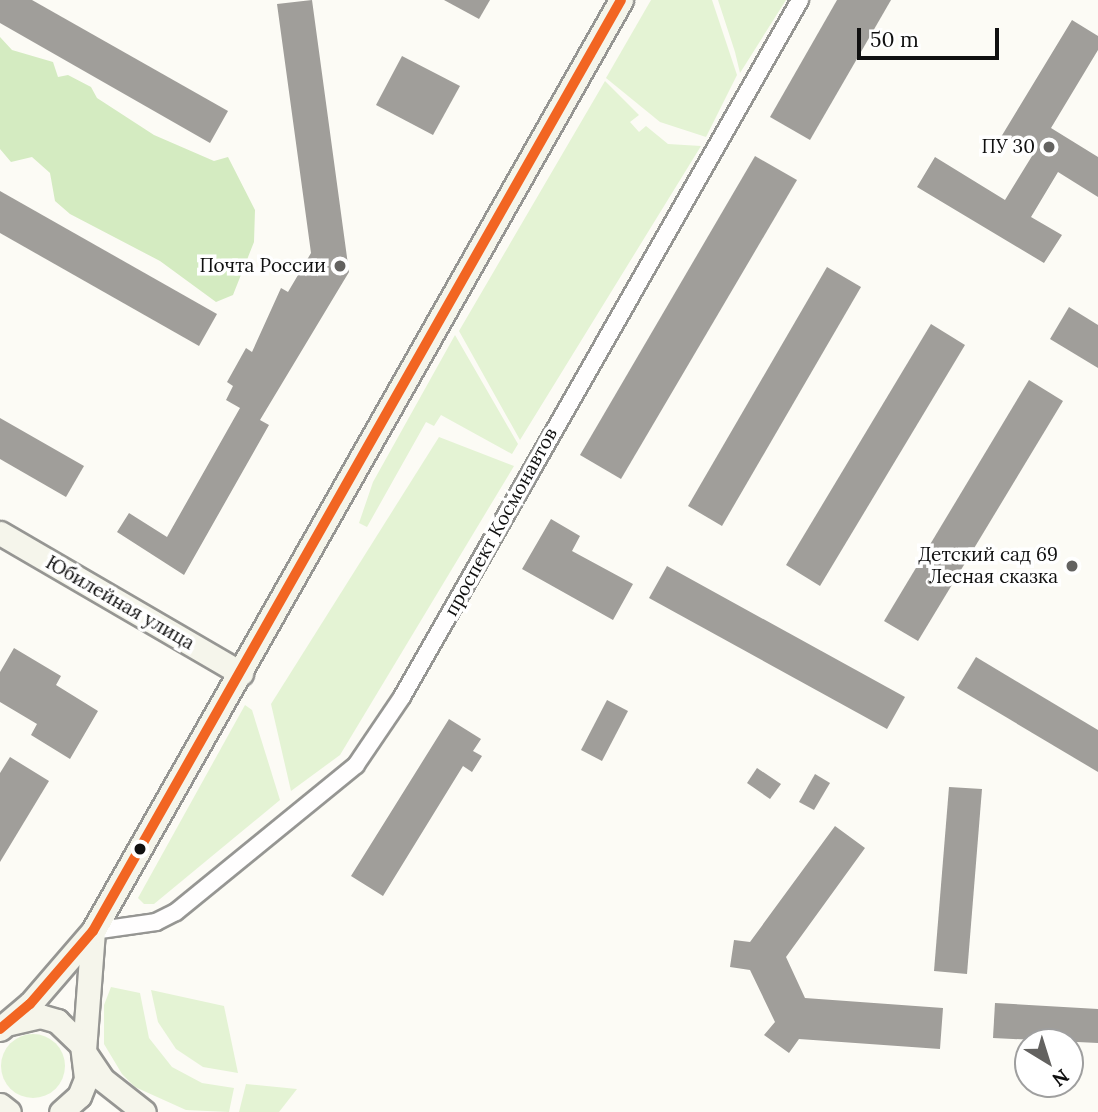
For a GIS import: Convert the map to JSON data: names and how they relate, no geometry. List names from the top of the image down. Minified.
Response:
{"streets":{"main road":["Юбилейная улица"],"street":["проспект Космонавтов"]},"places":["ПУ 30","Почта России","Детский сад 69 Лесная сказка"],"scale_bar":"50 m","north":"bottom right"}
